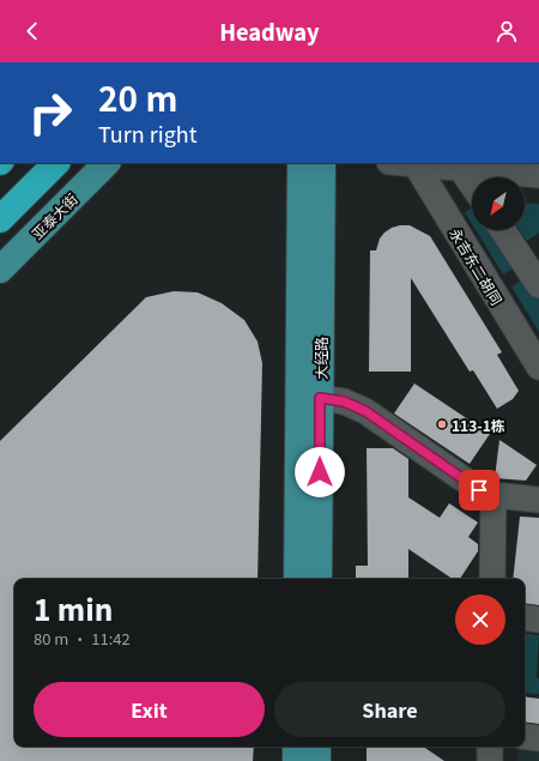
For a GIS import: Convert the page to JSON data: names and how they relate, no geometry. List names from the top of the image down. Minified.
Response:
{"streets":{"main road":["亚泰大街","大经路"],"street":["永吉东二胡同"]},"places":["113-1栋"],"north":"bottom left","page":{"header":"Headway","turn":["20 m","Turn right"],"heading":["1 min","80 m · 11:42"],"buttons":["Exit","Share"]}}
